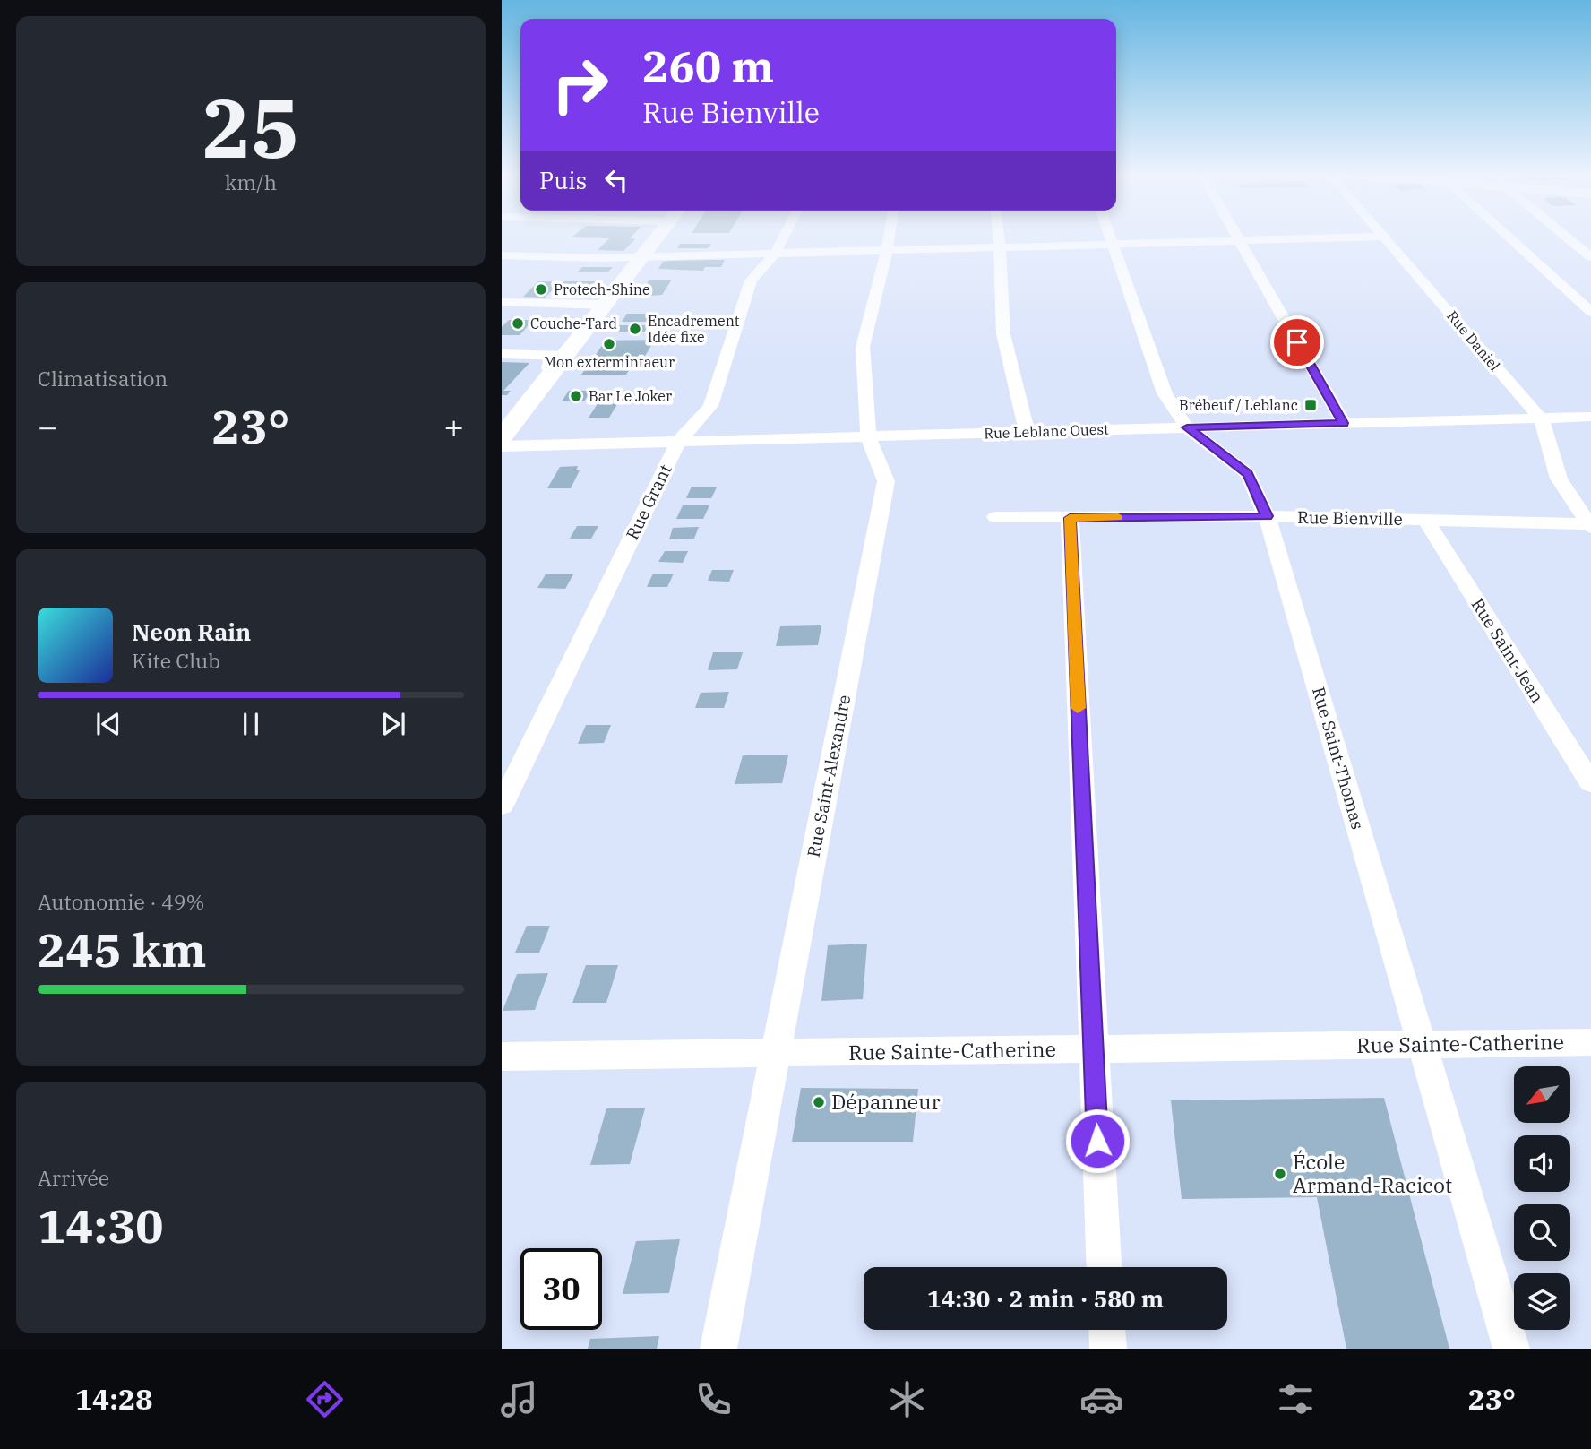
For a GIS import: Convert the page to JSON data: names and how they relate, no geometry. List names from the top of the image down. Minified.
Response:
{"streets":{"street":["Rue Daniel","Rue Leblanc Ouest","Rue Grant","Rue Bienville","Rue Saint-Jean","Rue Saint-Thomas","Rue Saint-Alexandre","Rue Sainte-Catherine"]},"crossings":[["Rue Daniel","Rue Leblanc Ouest"],["Rue Daniel","Rue Bienville"],["Rue Leblanc Ouest","Rue Grant"],["Rue Leblanc Ouest","Rue Saint-Thomas"],["Rue Leblanc Ouest","Rue Saint-Alexandre"],["Rue Bienville","Rue Saint-Jean"],["Rue Bienville","Rue Saint-Thomas"],["Rue Saint-Thomas","Rue Sainte-Catherine"],["Rue Saint-Alexandre","Rue Sainte-Catherine"]],"places":{"other":["Protech-Shine","Couche-Tard","Encadrement Idée fixe","Mon extermintaeur","Bar Le Joker","Dépanneur","École Armand-Racicot"],"transit":["Brébeuf / Leblanc"]},"north":"bottom left","page":{"tile":[["25","km/h"],"Climatisation",["Autonomie · 49%","245 km"],["Arrivée","14:30"]],"turn":["260 m","Rue Bienville"],"then":"Puis","heat":["−","23°","+"],"song":["Neon Rain","Kite Club"],"limit":"30","trip":"14:30 · 2 min · 580 m","tabs":["14:28","23°"]}}
